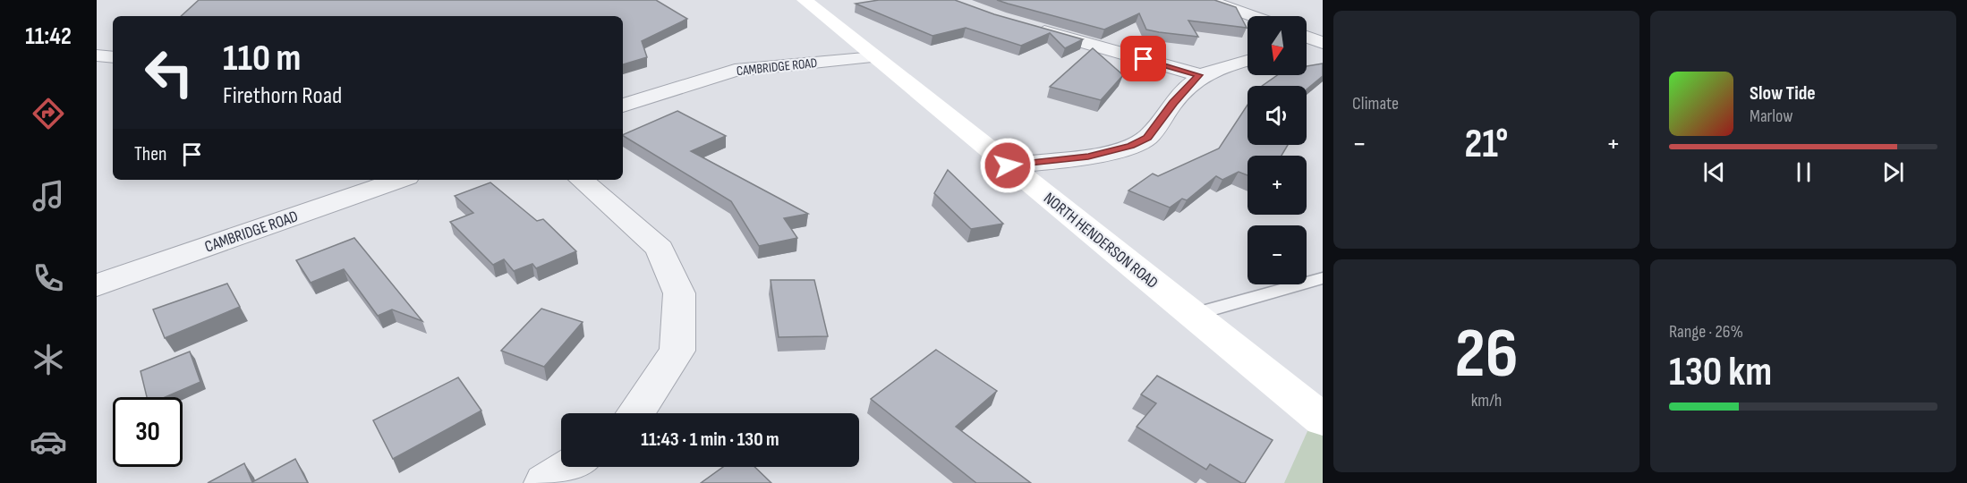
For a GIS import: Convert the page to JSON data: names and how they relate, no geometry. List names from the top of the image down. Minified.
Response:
{"streets":{"street":["CAMBRIDGE ROAD","NORTH HENDERSON ROAD"]},"crossings":[["CAMBRIDGE ROAD","NORTH HENDERSON ROAD"]],"north":"bottom","page":{"tabs":"11:42","tile":["Climate",["26","km/h"],["Range · 26%","130 km"]],"map_buttons":["+","−"],"turn":["110 m","Firethorn Road"],"song":["Slow Tide","Marlow"],"heat":["−","21°","+"],"then":"Then","limit":"30","trip":"11:43 · 1 min · 130 m"}}
